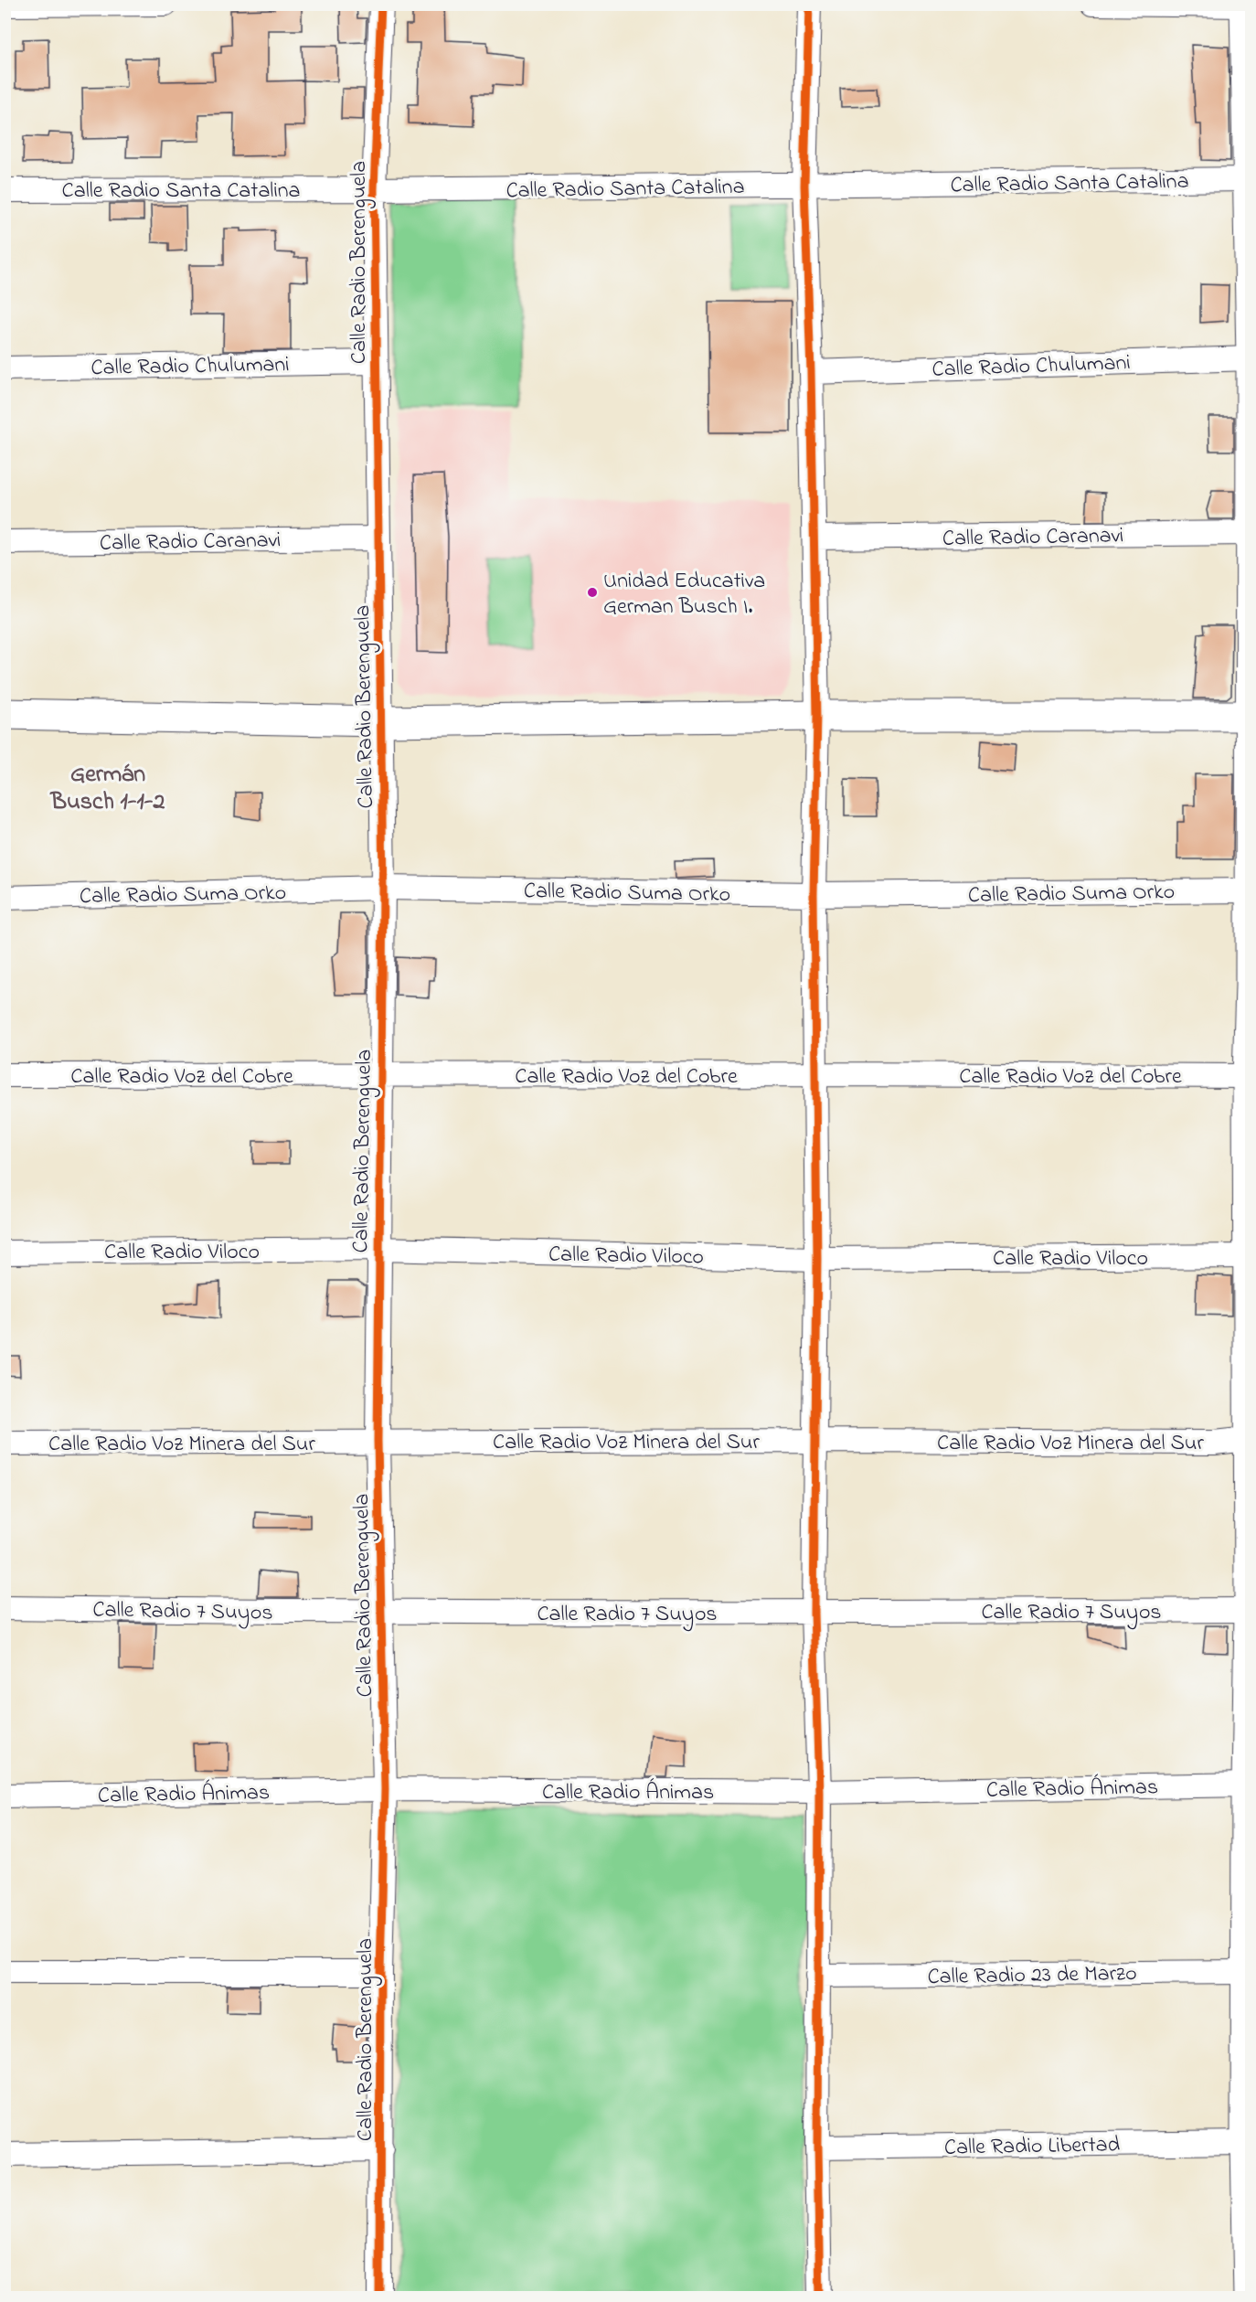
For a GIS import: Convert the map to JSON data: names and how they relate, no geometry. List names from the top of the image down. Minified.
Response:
{"streets":{"street":["Calle Radio Santa Catalina","Calle Radio Berenguela","Calle Radio Chulumani","Calle Radio Caranavi","Calle Radio Suma Orko","Calle Radio Voz del Cobre","Calle Radio Viloco","Calle Radio Voz Minera del Sur","Calle Radio 7 Suyos","Calle Radio Ánimas","Calle Radio 23 de Marzo","Calle Radio Libertad"]},"crossings":[["Calle Radio Santa Catalina","Calle Radio Berenguela"],["Calle Radio Berenguela","Calle Radio Chulumani"],["Calle Radio Berenguela","Calle Radio Caranavi"],["Calle Radio Berenguela","Calle Radio Suma Orko"],["Calle Radio Berenguela","Calle Radio Voz del Cobre"],["Calle Radio Berenguela","Calle Radio Viloco"],["Calle Radio Berenguela","Calle Radio Voz Minera del Sur"],["Calle Radio Berenguela","Calle Radio 7 Suyos"],["Calle Radio Berenguela","Calle Radio Ánimas"]],"districts":["Germán Busch 1-1-2"],"places":["Unidad Educativa German Busch I."]}
